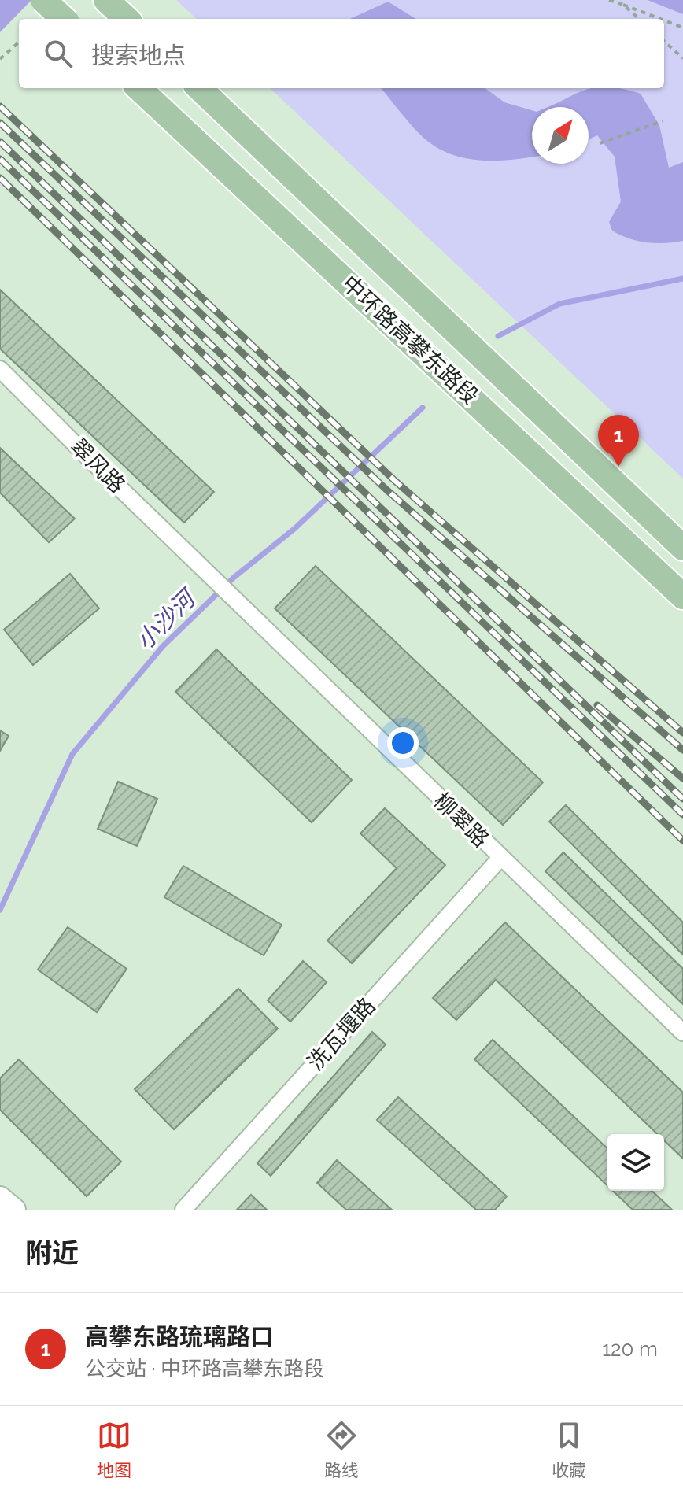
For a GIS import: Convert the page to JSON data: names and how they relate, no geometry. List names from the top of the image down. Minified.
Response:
{"streets":{"main road":["中环路高攀东路段"],"street":["翠风路","柳翠路","洗瓦堰路"]},"crossings":[["翠风路","柳翠路"],["柳翠路","洗瓦堰路"]],"water":["小沙河"],"north":"top right","page":{"search":"搜索地点","pins":"1","heading":"附近","list":[{"mark":"1","name":"高攀东路琉璃路口","note":"公交站 · 中环路高攀东路段","value":"120 m"}],"nav":["地图","路线","收藏"]}}
